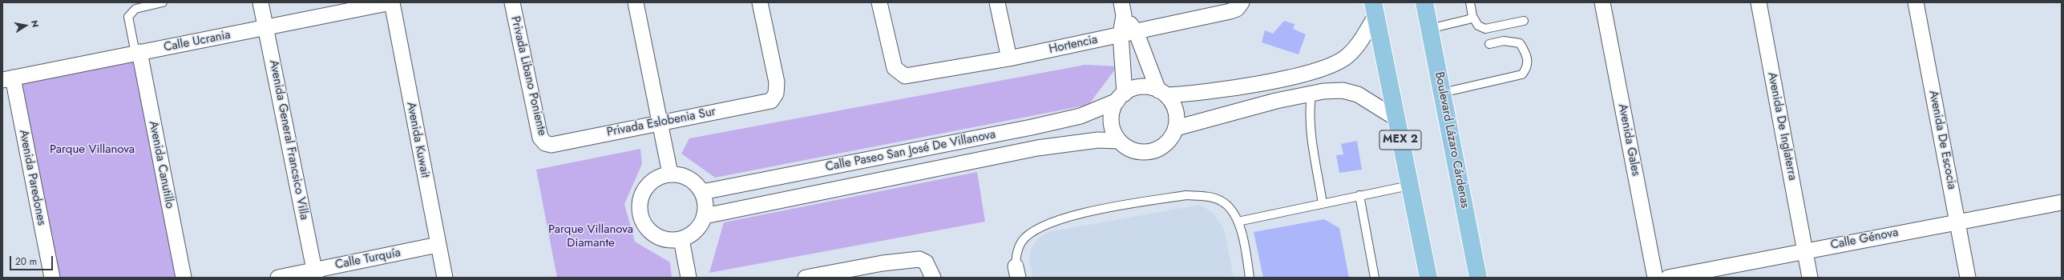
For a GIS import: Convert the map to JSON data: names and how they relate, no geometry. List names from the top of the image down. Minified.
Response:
{"streets":{"main road":["MEX 2","Boulevard Lázaro Cárdenas"],"street":["Calle Ucrania","Hortencia","Privada Libano Poniente","Privada Eslobenia Sur","Avenida De Inglaterra","Avenida General Francsico Villa","Avenida Kuwait","Avenida Gales","Avenida De Escocia","Calle Paseo San José De Villanova","Avenida Canutillo","Avenida Paredones","Calle Génova","Calle Turquía"]},"crossings":[["Calle Ucrania","Avenida General Francsico Villa"],["Calle Ucrania","Avenida Kuwait"],["Calle Ucrania","Avenida Canutillo"],["Calle Ucrania","Avenida Paredones"],["Privada Libano Poniente","Privada Eslobenia Sur"],["Avenida De Inglaterra","Calle Génova"],["Avenida General Francsico Villa","Calle Turquía"],["Avenida Kuwait","Calle Turquía"],["Avenida De Escocia","Calle Génova"]],"parks":["Parque Villanova","Parque Villanova Diamante"],"scale_bar":"20 m","north":"right"}
